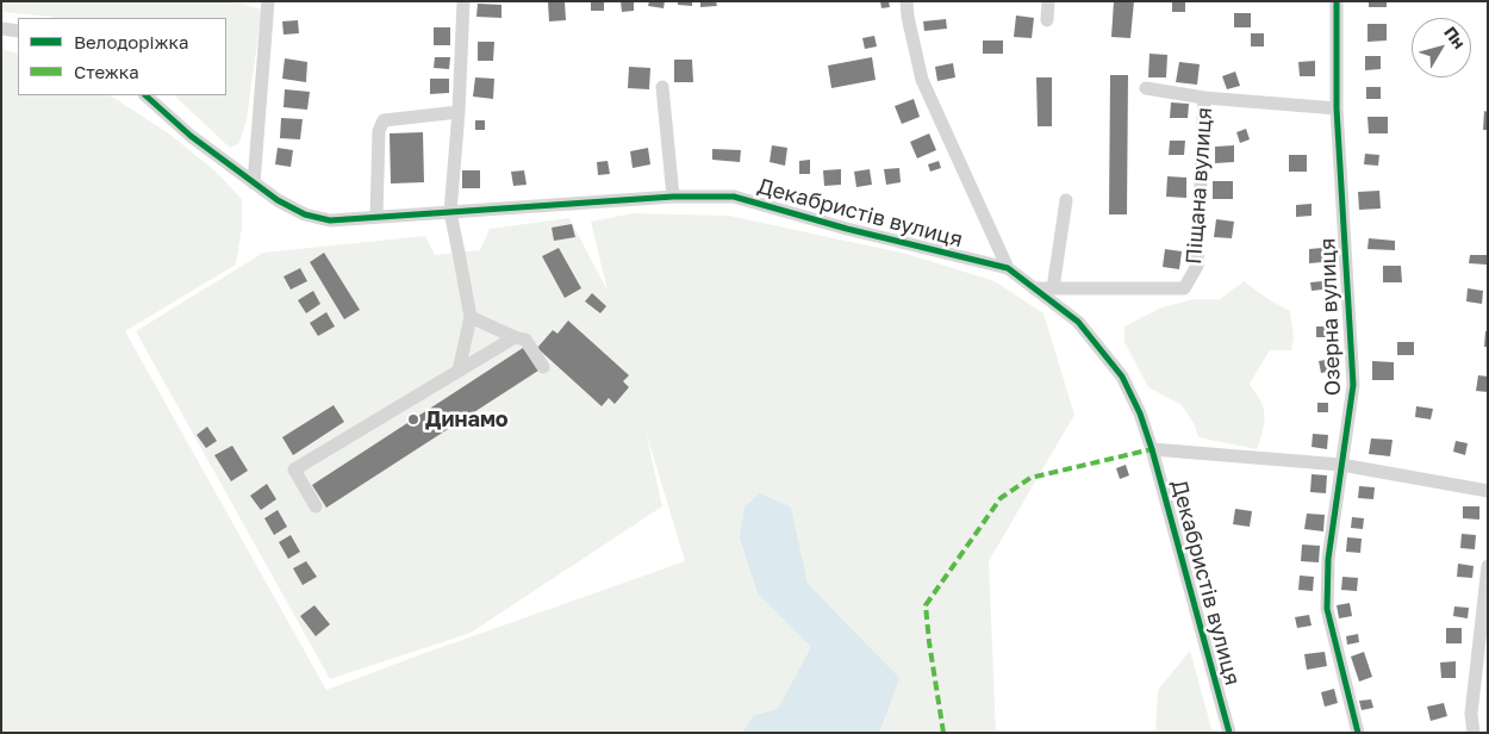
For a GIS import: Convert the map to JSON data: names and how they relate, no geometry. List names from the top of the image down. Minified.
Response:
{"streets":{"street":["Піщана вулиця","Декабристів вулиця","Озерна вулиця"]},"crossings":[["Піщана вулиця","Декабристів вулиця"],["Піщана вулиця","Озерна вулиця"]],"places":["Динамо"],"legend":["Велодоріжка","Стежка"],"north":"top right"}
